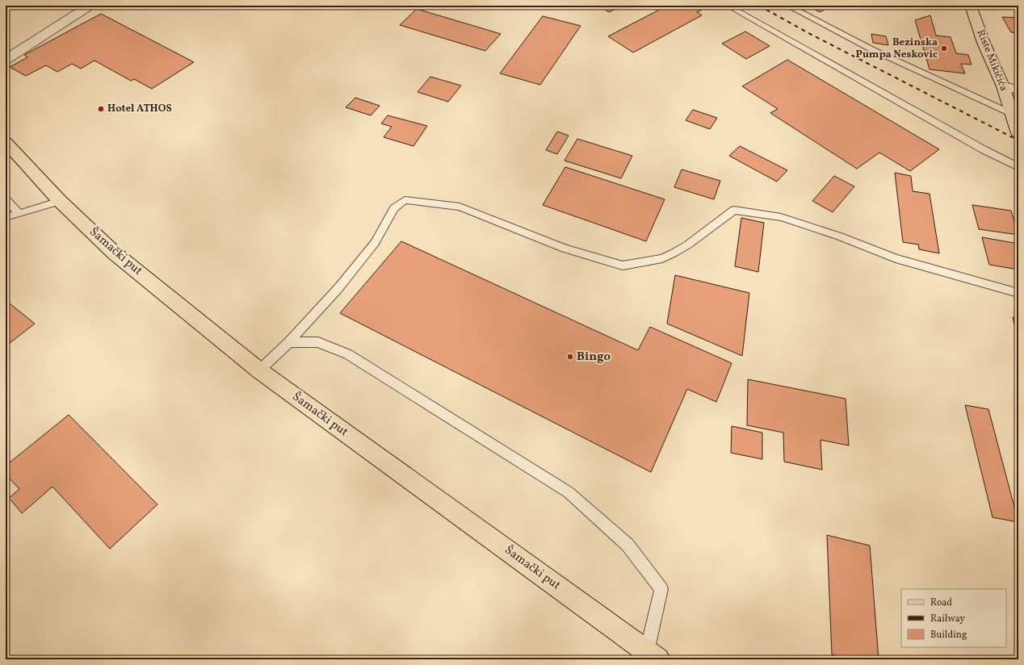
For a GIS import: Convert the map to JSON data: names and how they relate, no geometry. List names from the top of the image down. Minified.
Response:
{"streets":{"main road":["Riste Mikičića","Šamački put"]},"places":["Bezinska Pumpa Neskovic","Hotel ATHOS","Bingo"],"legend":["Road","Railway","Building"]}
